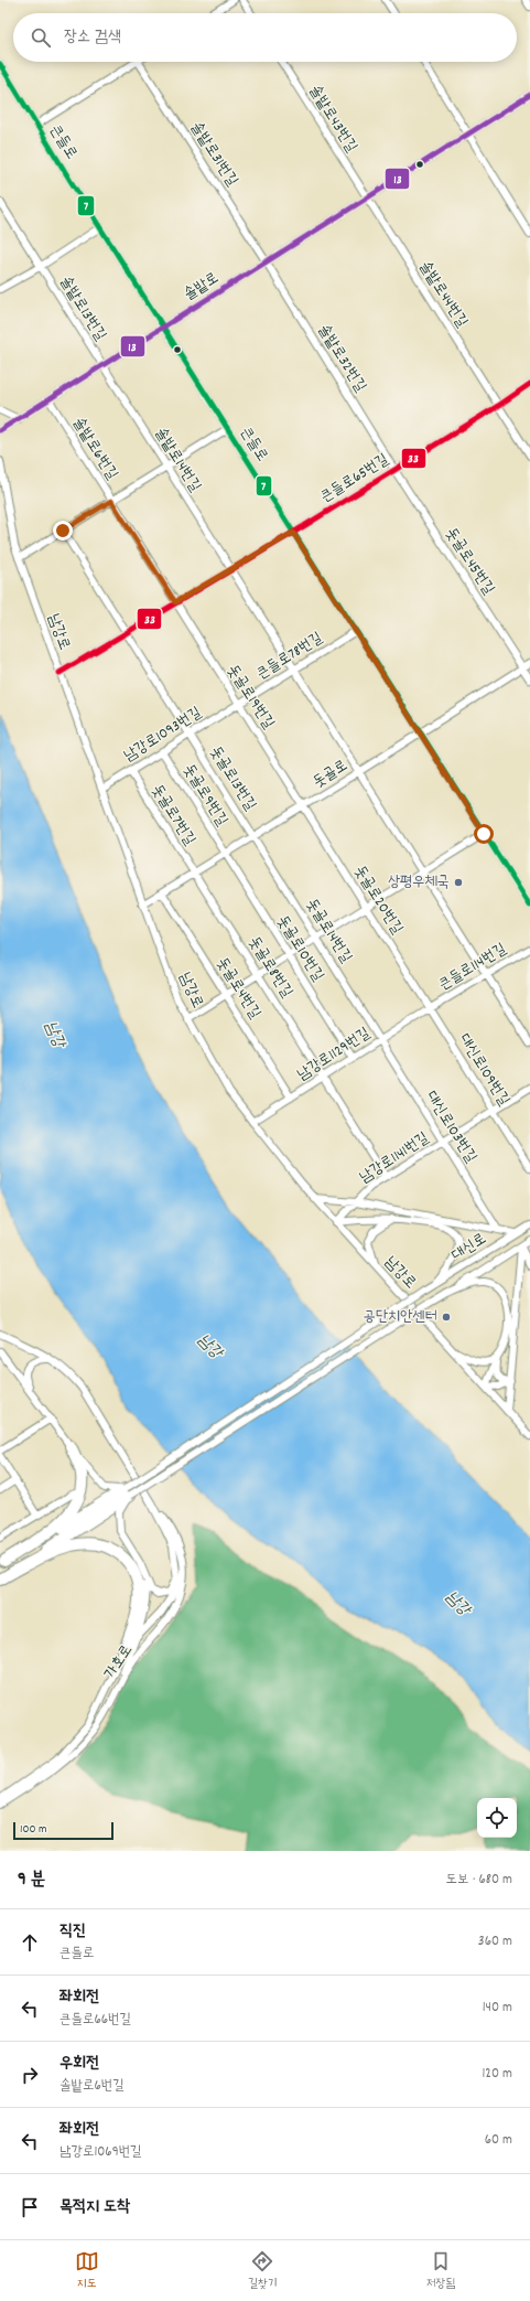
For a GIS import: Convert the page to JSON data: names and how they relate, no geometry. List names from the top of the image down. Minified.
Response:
{"streets":{"street":["솔밭로43번길","큰들로","솔밭로31번길","솔밭로","솔밭로44번길","솔밭로13번길","솔밭로32번길","솔밭로6번길","솔밭로14번길","큰들로65번길","돗골로45번길","남강로","큰들로78번길","돗골로19번길","남강로1093번길","돗골로","돗골로13번길","돗골로9번길","돗골로7번길","돗골로20번길","돗골로14번길","돗골로10번길","돗골로8번길","큰들로114번길","돗골로4번길","남강로1129번길","대신로109번길","대신로103번길","남강로1141번길","대신로","가호로"]},"crossings":[["솔밭로43번길","솔밭로"],["솔밭로43번길","솔밭로44번길"],["큰들로","솔밭로"],["큰들로","큰들로65번길"],["큰들로","큰들로78번길"],["큰들로","돗골로"],["솔밭로31번길","솔밭로"],["솔밭로31번길","솔밭로32번길"],["솔밭로","솔밭로44번길"],["솔밭로","솔밭로13번길"],["솔밭로","솔밭로32번길"],["솔밭로","솔밭로6번길"],["솔밭로","솔밭로14번길"],["솔밭로44번길","큰들로65번길"],["솔밭로13번길","솔밭로14번길"],["솔밭로32번길","큰들로65번길"],["솔밭로32번길","돗골로45번길"],["솔밭로6번길","큰들로65번길"],["솔밭로6번길","돗골로19번길"],["솔밭로14번길","큰들로65번길"],["솔밭로14번길","큰들로78번길"],["솔밭로14번길","돗골로"],["솔밭로14번길","큰들로114번길"],["큰들로65번길","돗골로45번길"],["큰들로65번길","남강로"],["큰들로65번길","돗골로19번길"],["큰들로65번길","돗골로13번길"],["돗골로45번길","돗골로"],["남강로","남강로1093번길"],["남강로","돗골로"],["남강로","남강로1129번길"],["남강로","남강로1141번길"],["큰들로78번길","돗골로19번길"],["큰들로78번길","남강로1093번길"],["돗골로19번길","남강로1093번길"],["돗골로19번길","돗골로"],["돗골로19번길","돗골로20번길"],["남강로1093번길","돗골로13번길"],["남강로1093번길","돗골로9번길"],["남강로1093번길","돗골로7번길"],["돗골로","돗골로13번길"],["돗골로","돗골로9번길"],["돗골로","돗골로7번길"],["돗골로","돗골로20번길"],["돗골로","돗골로14번길"],["돗골로","돗골로10번길"],["돗골로","돗골로8번길"],["돗골로","돗골로4번길"],["돗골로13번길","돗골로14번길"],["돗골로9번길","돗골로10번길"],["돗골로7번길","돗골로8번길"],["돗골로20번길","큰들로114번길"],["돗골로20번길","남강로1129번길"],["돗골로20번길","대신로109번길"],["돗골로14번길","남강로1129번길"],["돗골로14번길","대신로103번길"],["돗골로10번길","남강로1129번길"],["돗골로8번길","남강로1129번길"],["돗골로8번길","남강로1141번길"],["큰들로114번길","남강로1129번길"],["큰들로114번길","대신로109번길"],["돗골로4번길","남강로1129번길"],["남강로1129번길","대신로109번길"],["남강로1129번길","대신로103번길"],["대신로109번길","남강로1141번길"],["대신로103번길","남강로1141번길"]],"water":["남강"],"places":["상평우체국","공단치안센터"],"lines":["transit line 7","transit line 13","transit line 33"],"scale_bar":"100 m","page":{"search":"장소 검색","scale":"100 m","heading":["9 분","도보 · 680 m"],"list":[["직진","큰들로","360 m"],["좌회전","큰들로66번길","140 m"],["우회전","솔밭로6번길","120 m"],["좌회전","남강로1069번길","60 m"],"목적지 도착"],"nav":["지도","길찾기","저장됨"]}}
